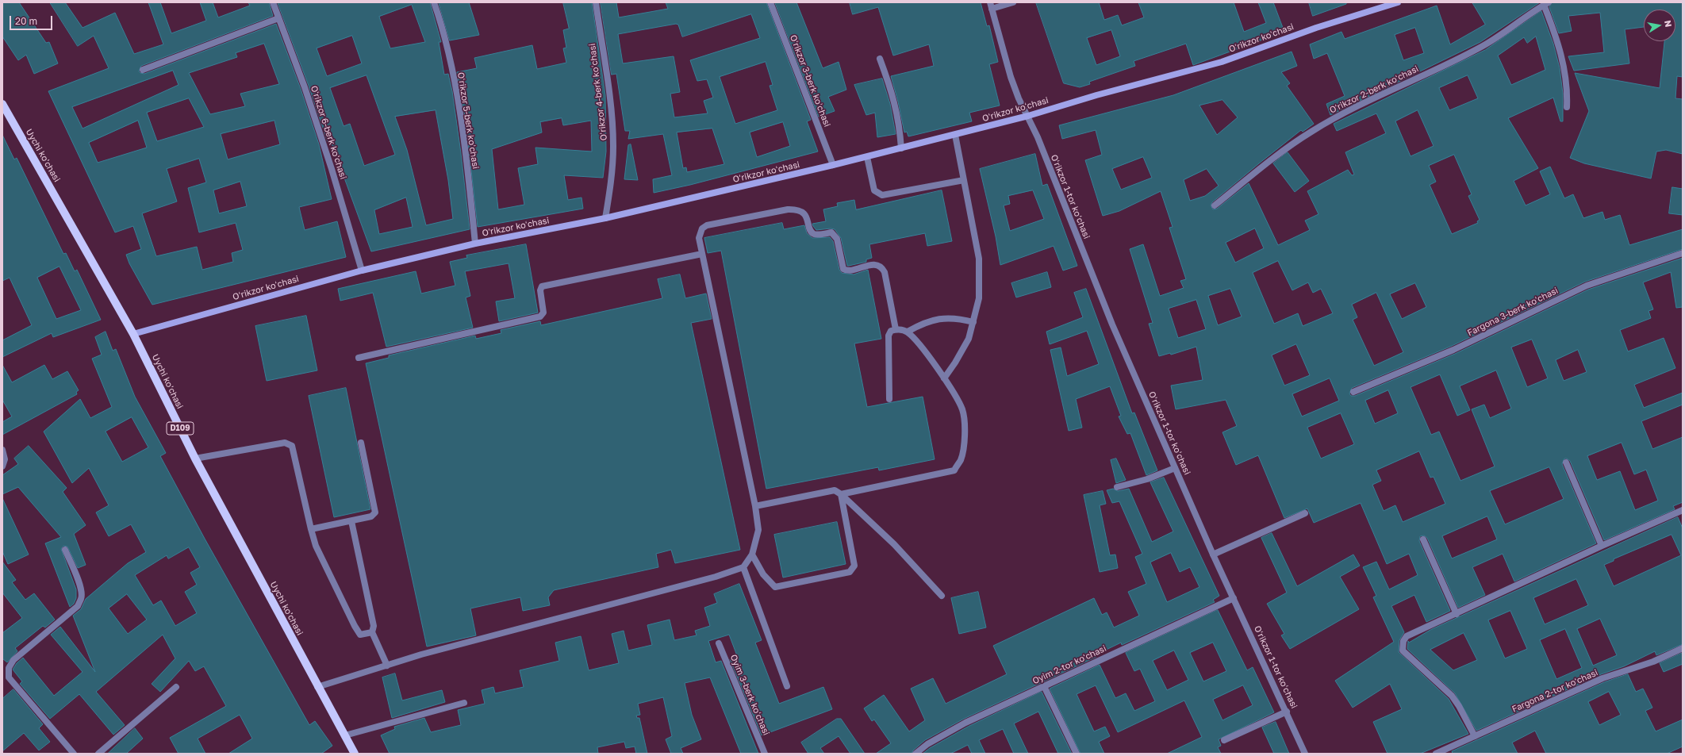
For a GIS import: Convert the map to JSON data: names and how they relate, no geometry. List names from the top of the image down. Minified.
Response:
{"streets":{"main road":["Oʻrikzor koʻchasi","Uychi ko'chasi","D109"],"street":["Oʻrikzor 3-berk koʻchasi","Oʻrikzor 2-berk koʻchasi","Oʻrikzor 4-berk koʻchasi","Oʻrikzor 5-berk koʻchasi","Oʻrikzor 6-berk koʻchasi","Oʻrikzor 1-tor koʻchasi","Fargona 3-berk koʻchasi","Oyim 2-tor koʻchasi","Fargona 2-tor koʻchasi","Oyim 3-berk koʻchasi"]},"crossings":[["Oʻrikzor koʻchasi","Oʻrikzor 3-berk koʻchasi"],["Oʻrikzor koʻchasi","Oʻrikzor 4-berk koʻchasi"],["Oʻrikzor koʻchasi","Oʻrikzor 5-berk koʻchasi"],["Oʻrikzor koʻchasi","Oʻrikzor 6-berk koʻchasi"],["Oʻrikzor koʻchasi","Uychi ko'chasi"],["Oʻrikzor koʻchasi","Oʻrikzor 1-tor koʻchasi"],["Oʻrikzor 1-tor koʻchasi","Oyim 2-tor koʻchasi"]],"scale_bar":"20 m","north":"right"}
